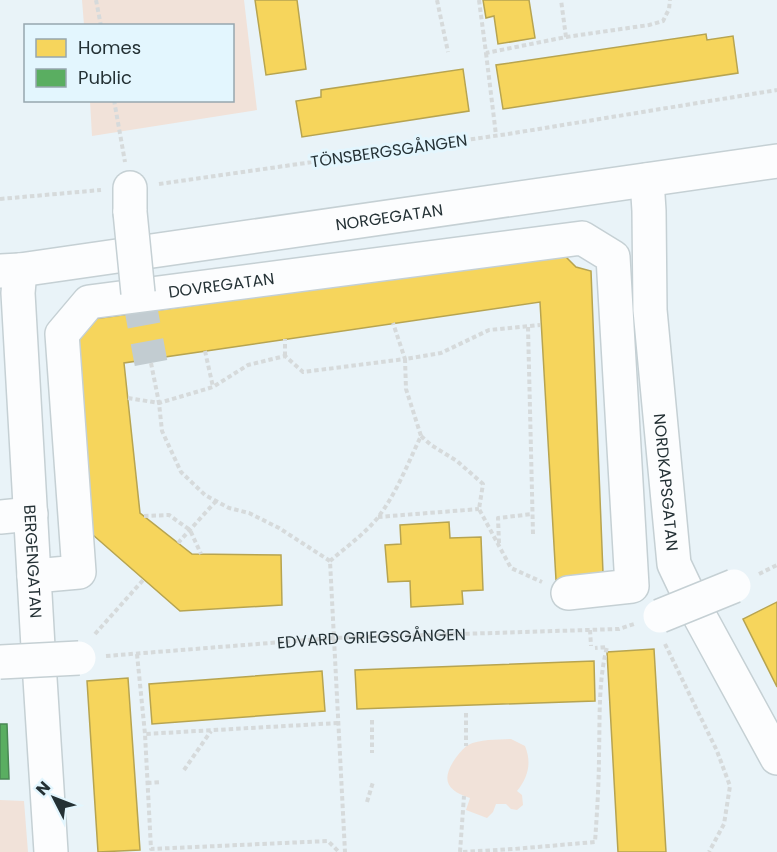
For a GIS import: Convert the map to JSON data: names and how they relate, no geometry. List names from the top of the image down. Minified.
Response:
{"streets":{"street":["NORGEGATAN","DOVREGATAN","NORDKAPSGATAN","BERGENGATAN"],"path":["TÖNSBERGSGÅNGEN","EDVARD GRIEGSGÅNGEN"]},"crossings":[["NORGEGATAN","NORDKAPSGATAN"],["NORGEGATAN","BERGENGATAN"],["DOVREGATAN","BERGENGATAN"]],"legend":["Homes","Public"],"north":"top left"}
